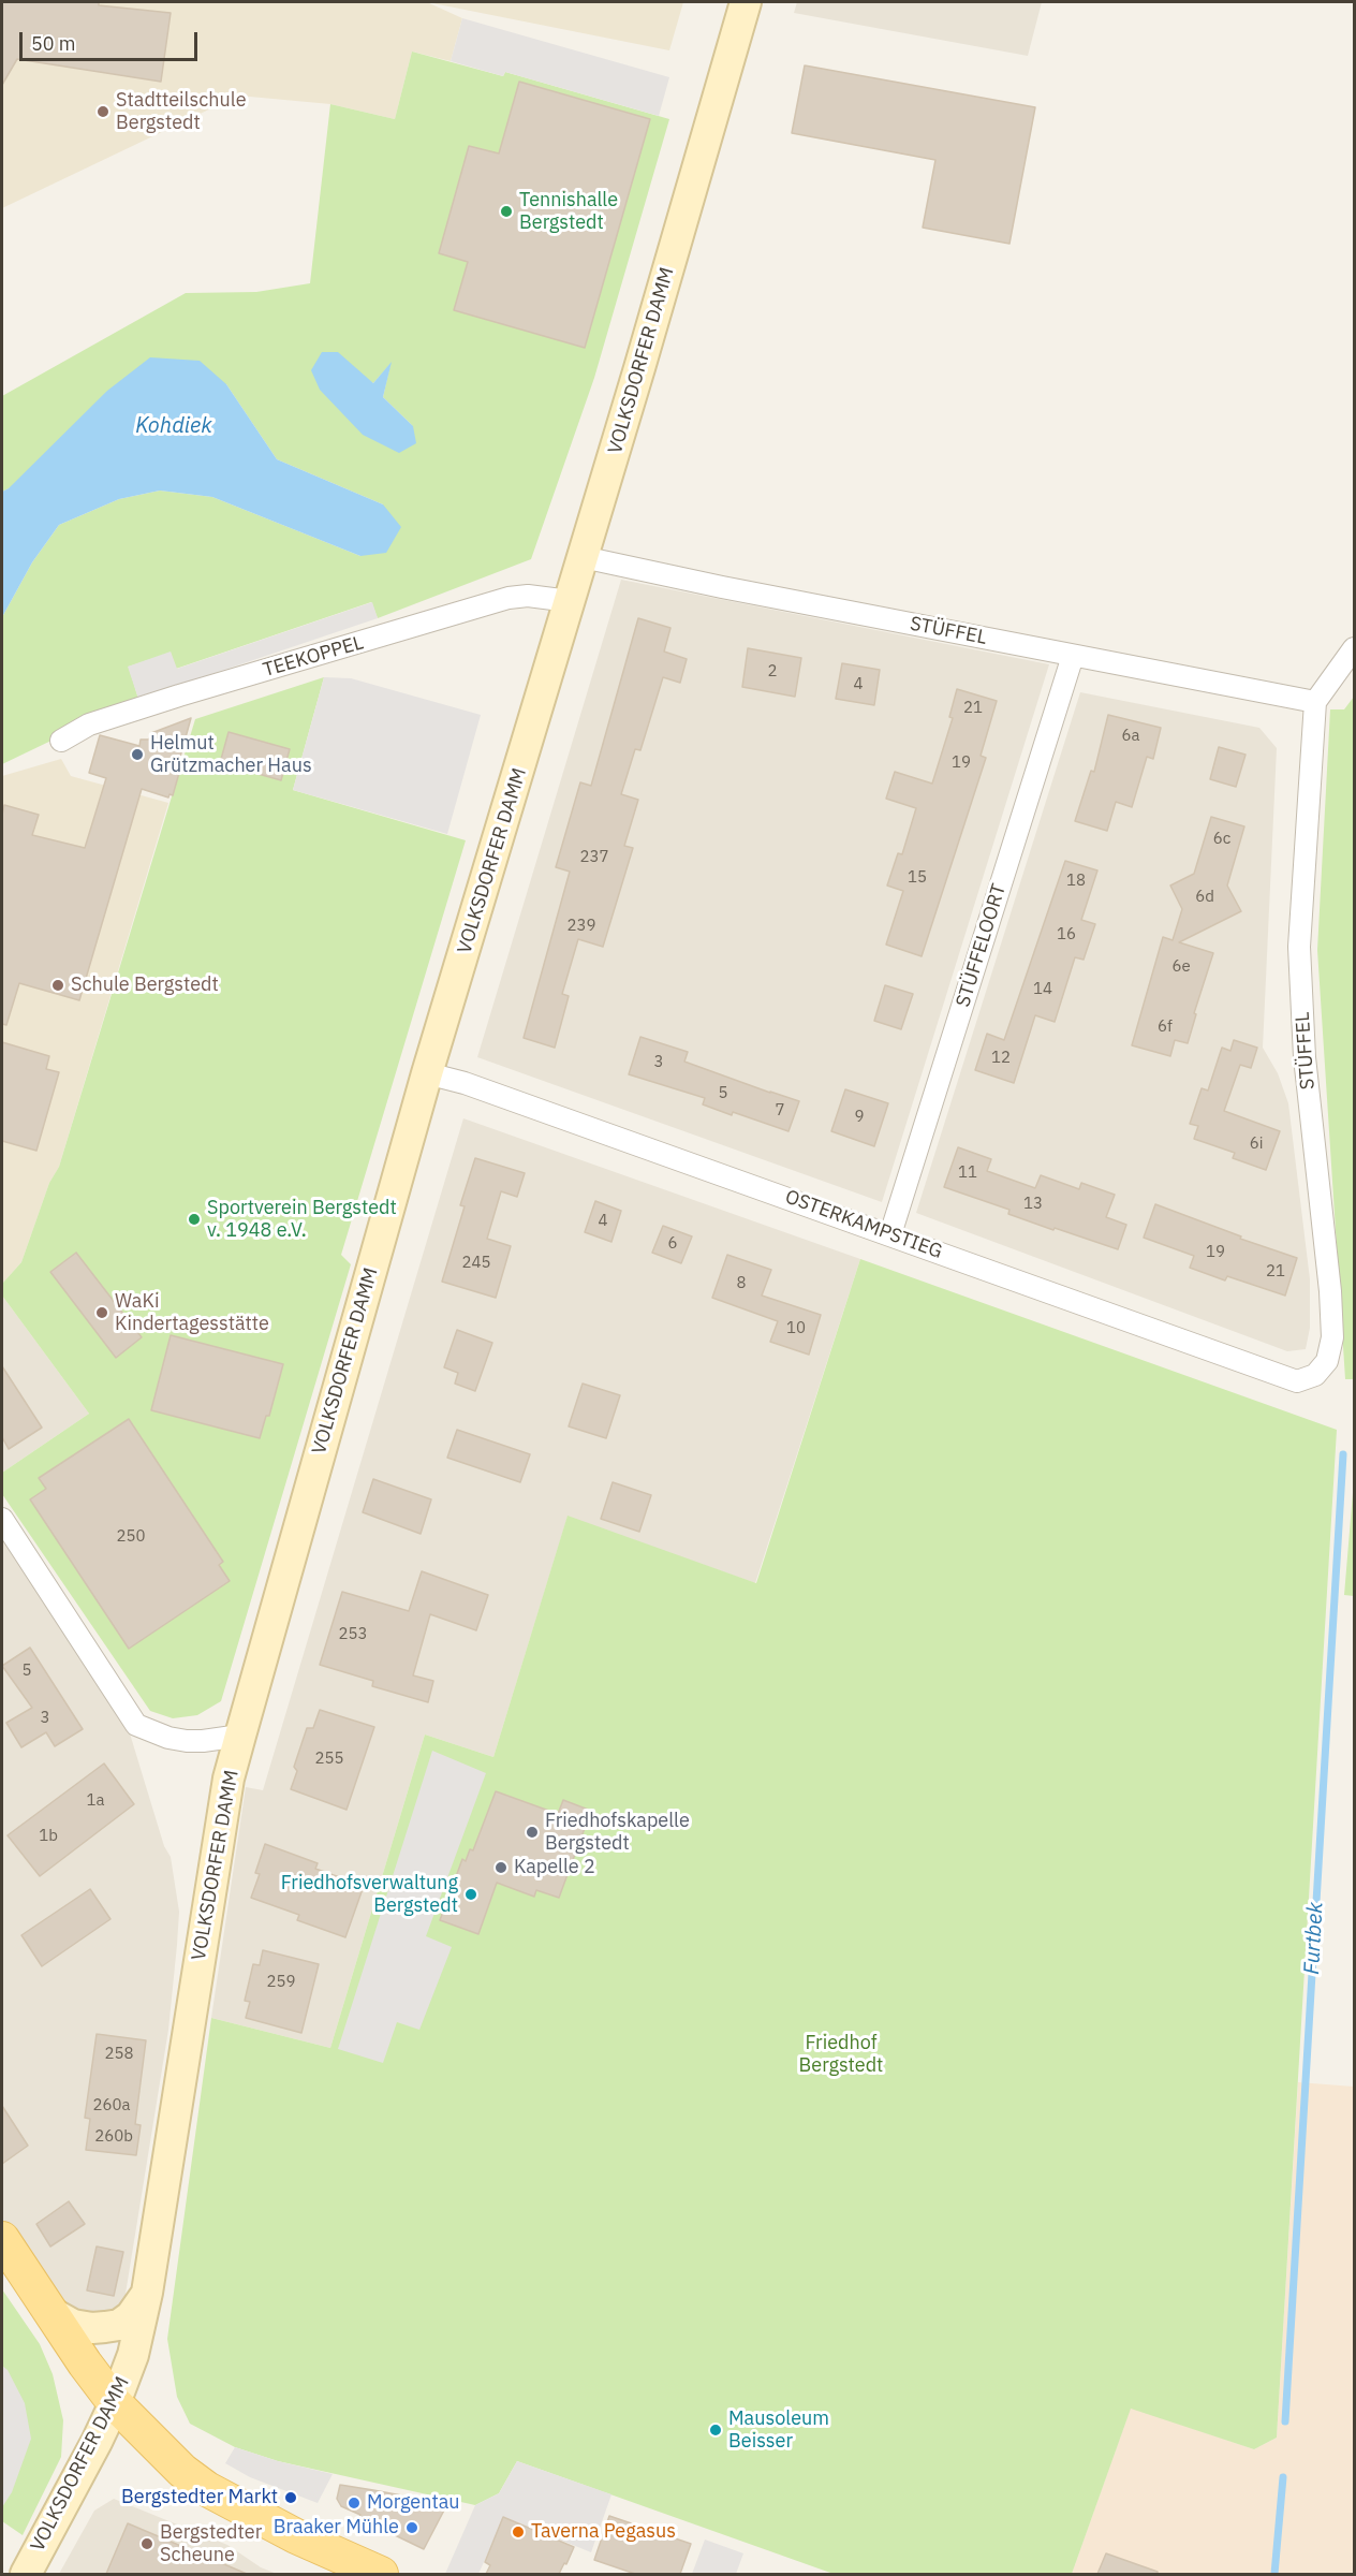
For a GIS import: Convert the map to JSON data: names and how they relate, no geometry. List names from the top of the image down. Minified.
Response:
{"streets":{"main road":["VOLKSDORFER DAMM"],"street":["STÜFFEL","TEEKOPPEL","STÜFFELOORT","OSTERKAMPSTIEG"]},"crossings":[["VOLKSDORFER DAMM","STÜFFEL"],["VOLKSDORFER DAMM","TEEKOPPEL"],["VOLKSDORFER DAMM","OSTERKAMPSTIEG"],["STÜFFEL","STÜFFELOORT"],["STÜFFEL","OSTERKAMPSTIEG"],["STÜFFELOORT","OSTERKAMPSTIEG"]],"water":["Kohdiek","Furtbek"],"parks":["Friedhof Bergstedt"],"places":["Stadtteilschule Bergstedt","Tennishalle Bergstedt","Helmut Grützmacher Haus","Schule Bergstedt","Sportverein Bergstedt v. 1948 e.V.","WaKi Kindertagesstätte","Friedhofskapelle Bergstedt","Kapelle 2","Friedhofsverwaltung Bergstedt","Mausoleum Beisser","Bergstedter Markt","Morgentau","Braaker Mühle","Taverna Pegasus","Bergstedter Scheune"],"house_numbers":["2","4","21","6a","19","6c","237","15","18","6d","239","16","6e","14","6f","12","3","5","7","9","6i","11","13","4","6","19","245","21","8","10","250","253","5","3","255","1a","1b","259","258","260a","260b"],"scale_bar":"50 m"}
